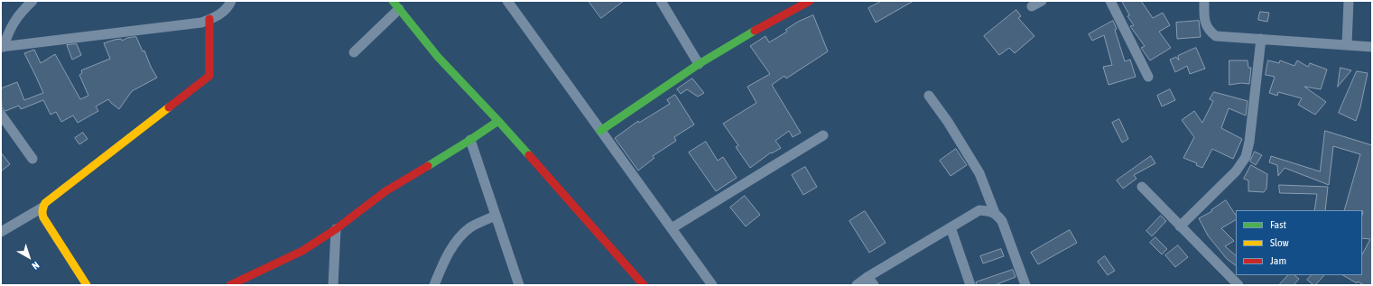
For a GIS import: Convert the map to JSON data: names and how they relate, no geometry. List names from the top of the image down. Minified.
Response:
{"legend":["Fast","Slow","Jam"],"north":"bottom right"}
